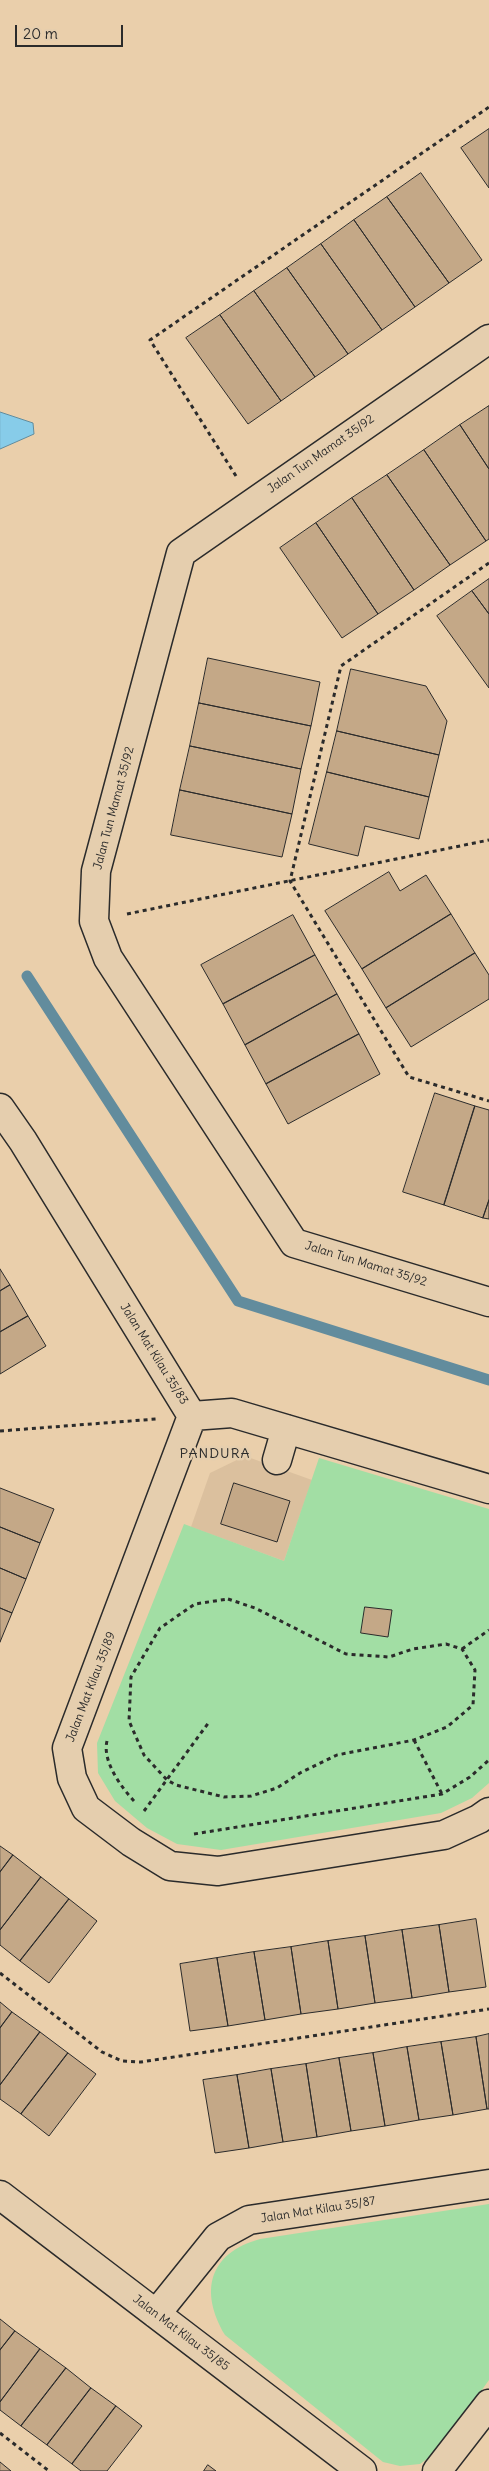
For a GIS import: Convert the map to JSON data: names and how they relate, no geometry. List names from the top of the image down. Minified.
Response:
{"streets":{"street":["Jalan Tun Mamat 35/92","Jalan Mat Kilau 35/83","Jalan Mat Kilau 35/89","Jalan Mat Kilau 35/87","Jalan Mat Kilau 35/85"]},"crossings":[["Jalan Mat Kilau 35/83","Jalan Mat Kilau 35/89"],["Jalan Mat Kilau 35/87","Jalan Mat Kilau 35/85"]],"districts":["PANDURA"],"scale_bar":"20 m"}
